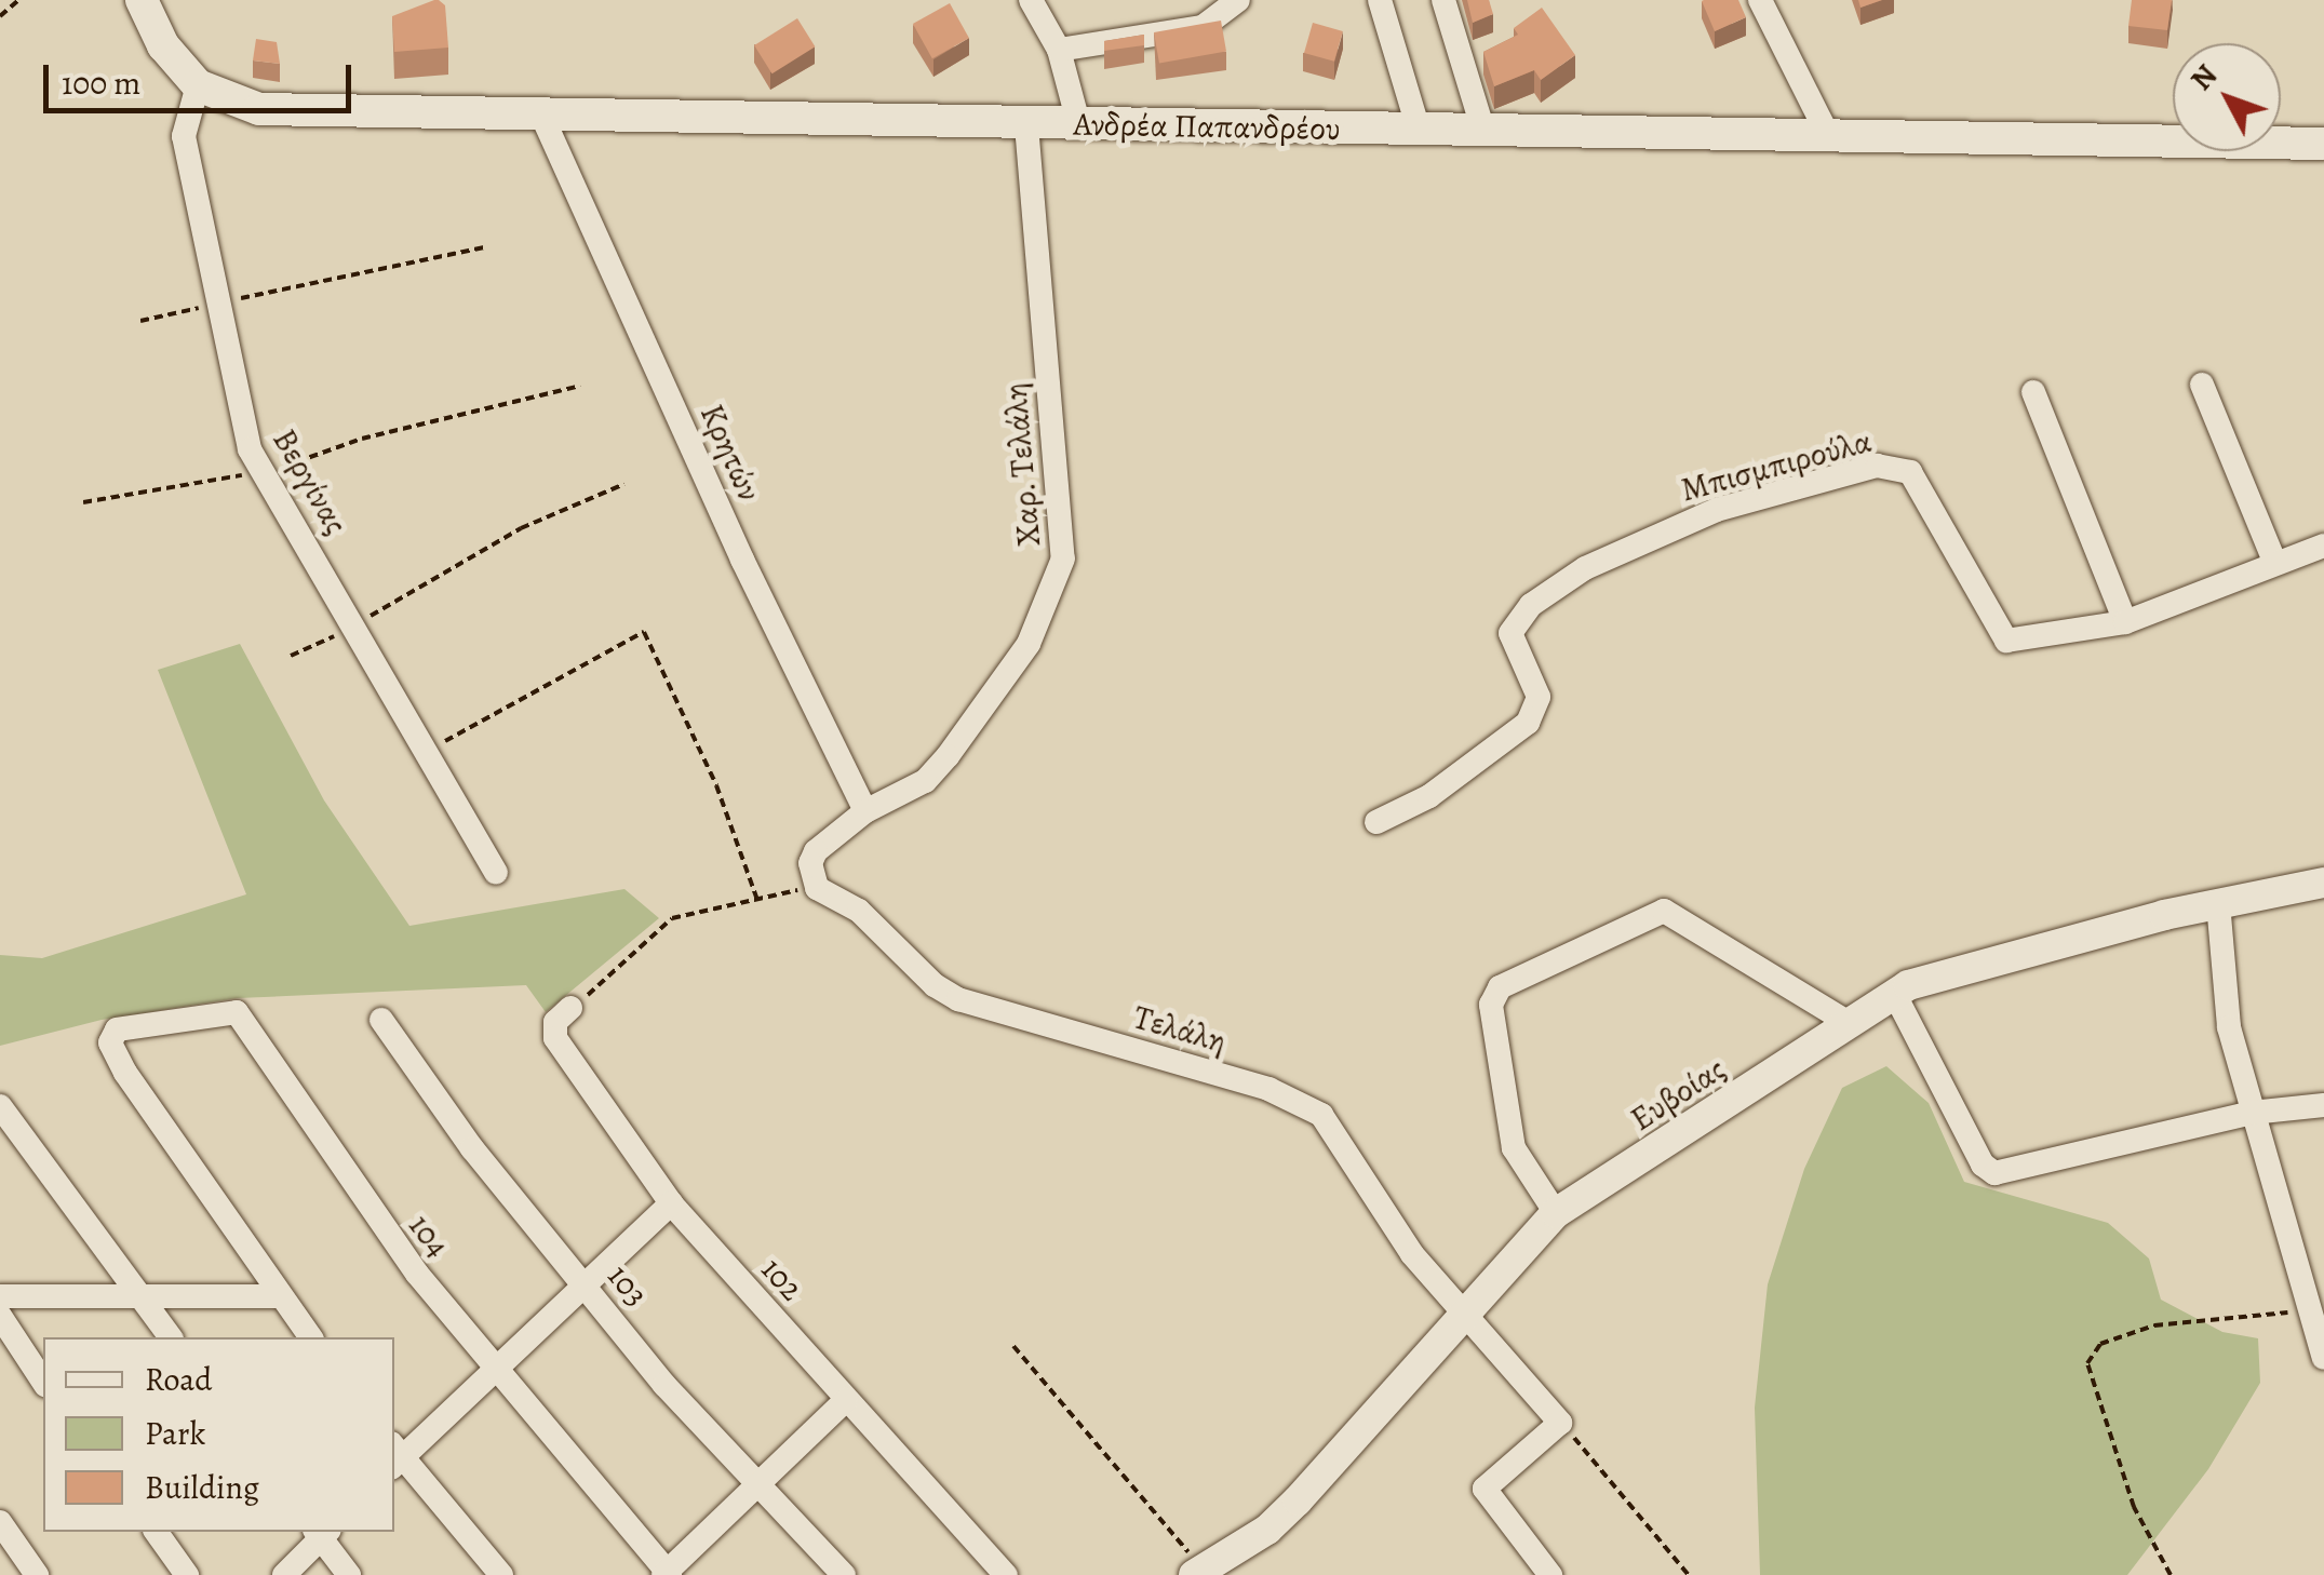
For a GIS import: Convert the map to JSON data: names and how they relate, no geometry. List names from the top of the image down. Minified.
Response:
{"streets":{"main road":["Ανδρέα Παπανδρέου"],"street":["Κρητών","Χαρ. Τελάλη","Μπισμπιρούλα","Βεργίνας","Τελάλη","Ευβοίας","104","102","103"]},"crossings":[["Ανδρέα Παπανδρέου","Κρητών"],["Ανδρέα Παπανδρέου","Χαρ. Τελάλη"],["Ανδρέα Παπανδρέου","Βεργίνας"],["Κρητών","Χαρ. Τελάλη"],["Χαρ. Τελάλη","Τελάλη"],["Τελάλη","Ευβοίας"]],"legend":["Road","Park","Building"],"scale_bar":"100 m","north":"top left"}
